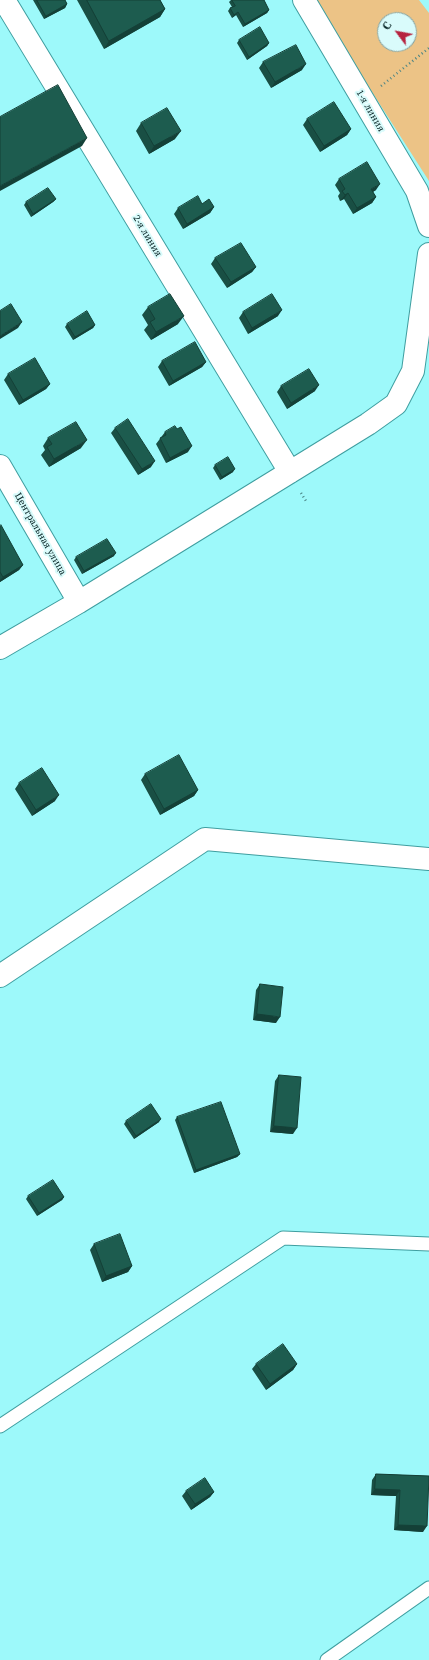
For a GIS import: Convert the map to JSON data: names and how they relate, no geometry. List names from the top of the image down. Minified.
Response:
{"streets":{"street":["1-я линия","2-я линия","Центральная улица"]},"north":"top left"}
